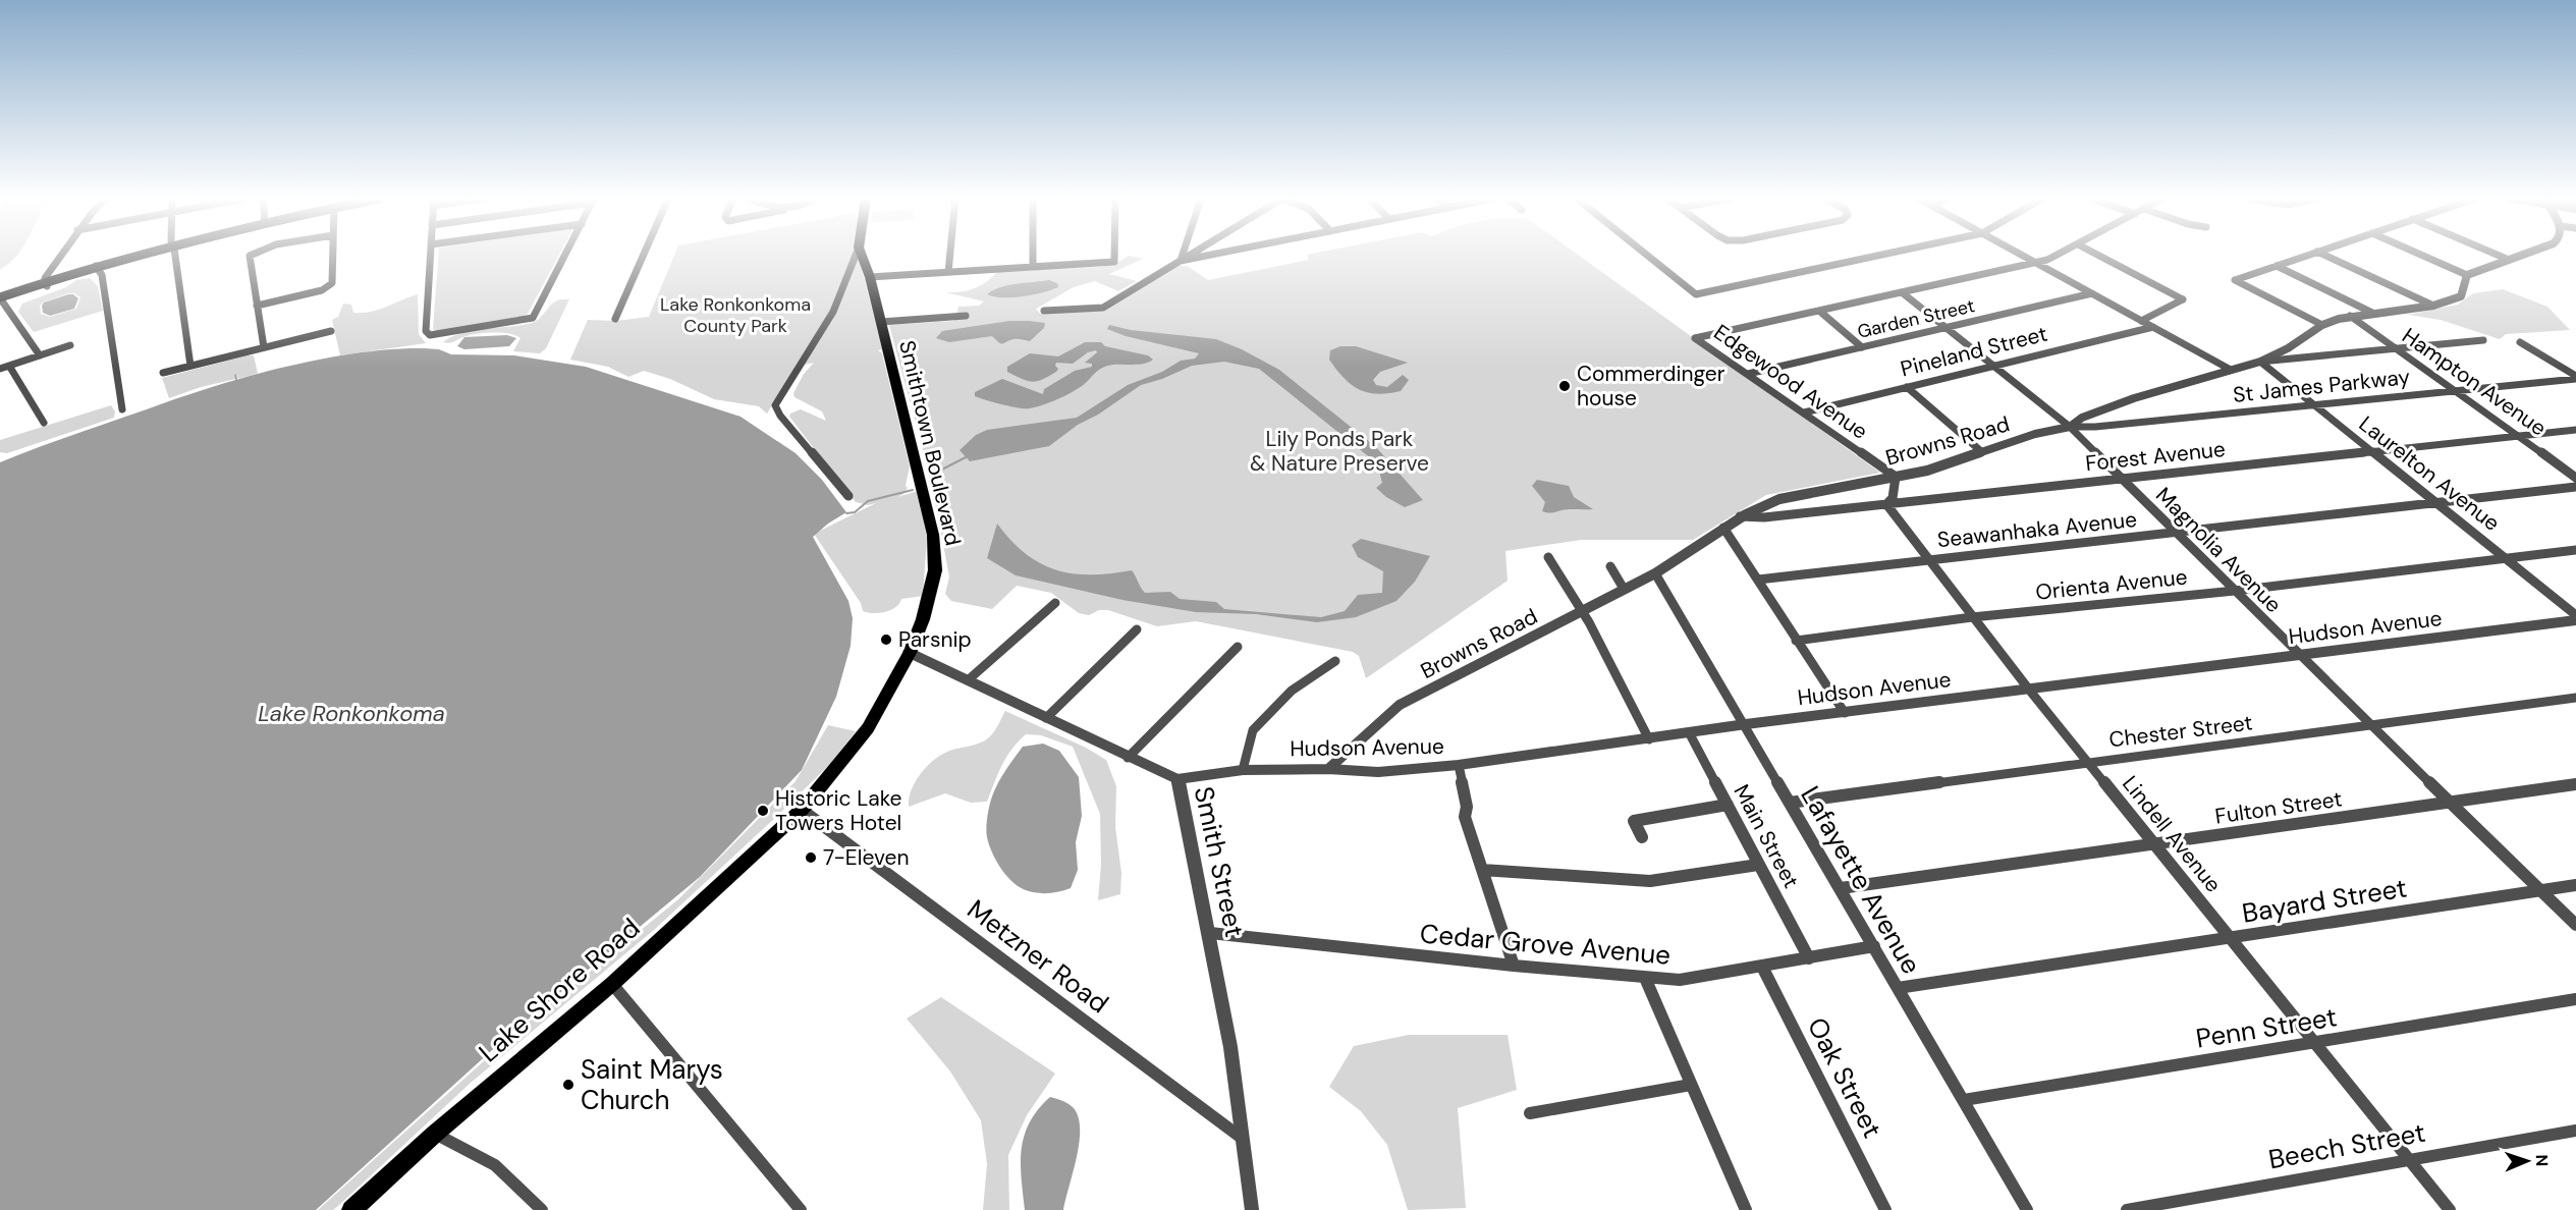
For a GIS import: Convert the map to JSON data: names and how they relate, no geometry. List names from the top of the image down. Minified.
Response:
{"streets":{"main road":["Smithtown Boulevard","Lake Shore Road"],"street":["Garden Street","Pineland Street","Edgewood Avenue","Hampton Avenue","St James Parkway","Browns Road","Forest Avenue","Laurelton Avenue","Seawanhaka Avenue","Magnolia Avenue","Orienta Avenue","Hudson Avenue","Chester Street","Fulton Street","Lindell Avenue","Main Street","Smith Street","Lafayette Avenue","Bayard Street","Cedar Grove Avenue","Metzner Road","Penn Street","Oak Street","Beech Street"]},"crossings":[["Garden Street","Edgewood Avenue"],["Garden Street","Magnolia Avenue"],["Pineland Street","Edgewood Avenue"],["Pineland Street","Magnolia Avenue"],["Edgewood Avenue","Browns Road"],["Hampton Avenue","St James Parkway"],["Hampton Avenue","Browns Road"],["Hampton Avenue","Forest Avenue"],["St James Parkway","Browns Road"],["St James Parkway","Laurelton Avenue"],["St James Parkway","Magnolia Avenue"],["Browns Road","Forest Avenue"],["Browns Road","Laurelton Avenue"],["Browns Road","Magnolia Avenue"],["Browns Road","Hudson Avenue"],["Browns Road","Lafayette Avenue"],["Smithtown Boulevard","Smith Street"],["Smithtown Boulevard","Metzner Road"],["Smithtown Boulevard","Lake Shore Road"],["Forest Avenue","Laurelton Avenue"],["Forest Avenue","Magnolia Avenue"],["Forest Avenue","Lindell Avenue"],["Laurelton Avenue","Seawanhaka Avenue"],["Laurelton Avenue","Orienta Avenue"],["Seawanhaka Avenue","Magnolia Avenue"],["Seawanhaka Avenue","Lindell Avenue"],["Magnolia Avenue","Orienta Avenue"],["Magnolia Avenue","Hudson Avenue"],["Magnolia Avenue","Chester Street"],["Magnolia Avenue","Fulton Street"],["Magnolia Avenue","Bayard Street"],["Orienta Avenue","Lindell Avenue"],["Hudson Avenue","Lindell Avenue"],["Hudson Avenue","Main Street"],["Hudson Avenue","Smith Street"],["Hudson Avenue","Lafayette Avenue"],["Chester Street","Lindell Avenue"],["Chester Street","Lafayette Avenue"],["Fulton Street","Lindell Avenue"],["Fulton Street","Lafayette Avenue"],["Lindell Avenue","Bayard Street"],["Lindell Avenue","Penn Street"],["Lindell Avenue","Beech Street"],["Main Street","Cedar Grove Avenue"],["Smith Street","Cedar Grove Avenue"],["Smith Street","Metzner Road"],["Lafayette Avenue","Bayard Street"],["Lafayette Avenue","Cedar Grove Avenue"],["Lafayette Avenue","Penn Street"],["Cedar Grove Avenue","Oak Street"],["Metzner Road","Lake Shore Road"]],"water":["Lake Ronkonkoma"],"parks":["Lake Ronkonkoma County Park","Lily Ponds Park & Nature Preserve"],"places":["Commerdinger house","Parsnip","Historic Lake Towers Hotel","7-Eleven","Saint Marys Church"],"north":"right"}
